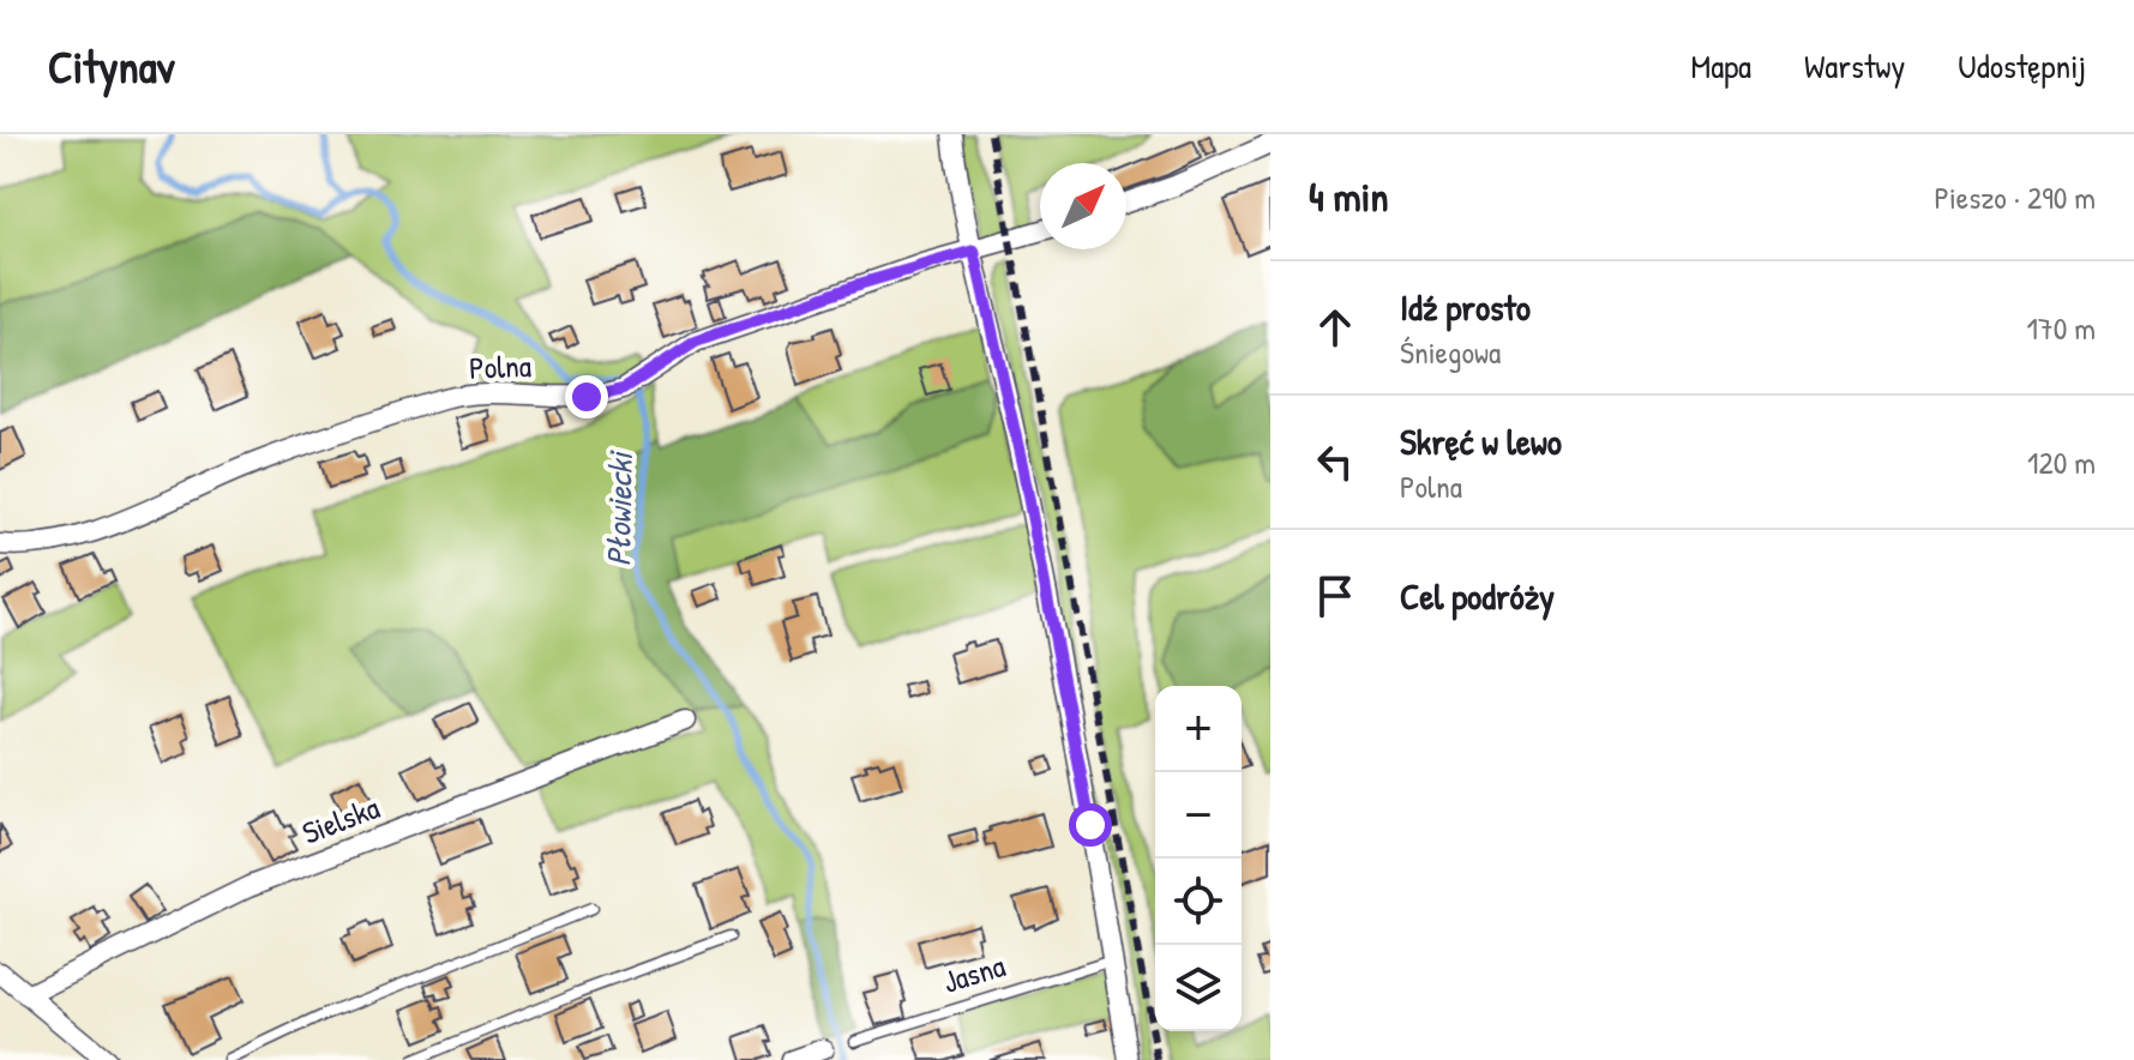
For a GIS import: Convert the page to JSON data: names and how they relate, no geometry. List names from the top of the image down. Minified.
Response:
{"streets":{"street":["Polna","Sielska"],"lane":["Jasna"]},"water":["Płowiecki"],"north":"top right","page":{"header":"Citynav","nav":["Mapa","Warstwy","Udostępnij"],"heading":["4 min","Pieszo · 290 m"],"list":[["Idź prosto","Śniegowa","170 m"],["Skręć w lewo","Polna","120 m"],"Cel podróży"],"map_buttons":["+","−"]}}
